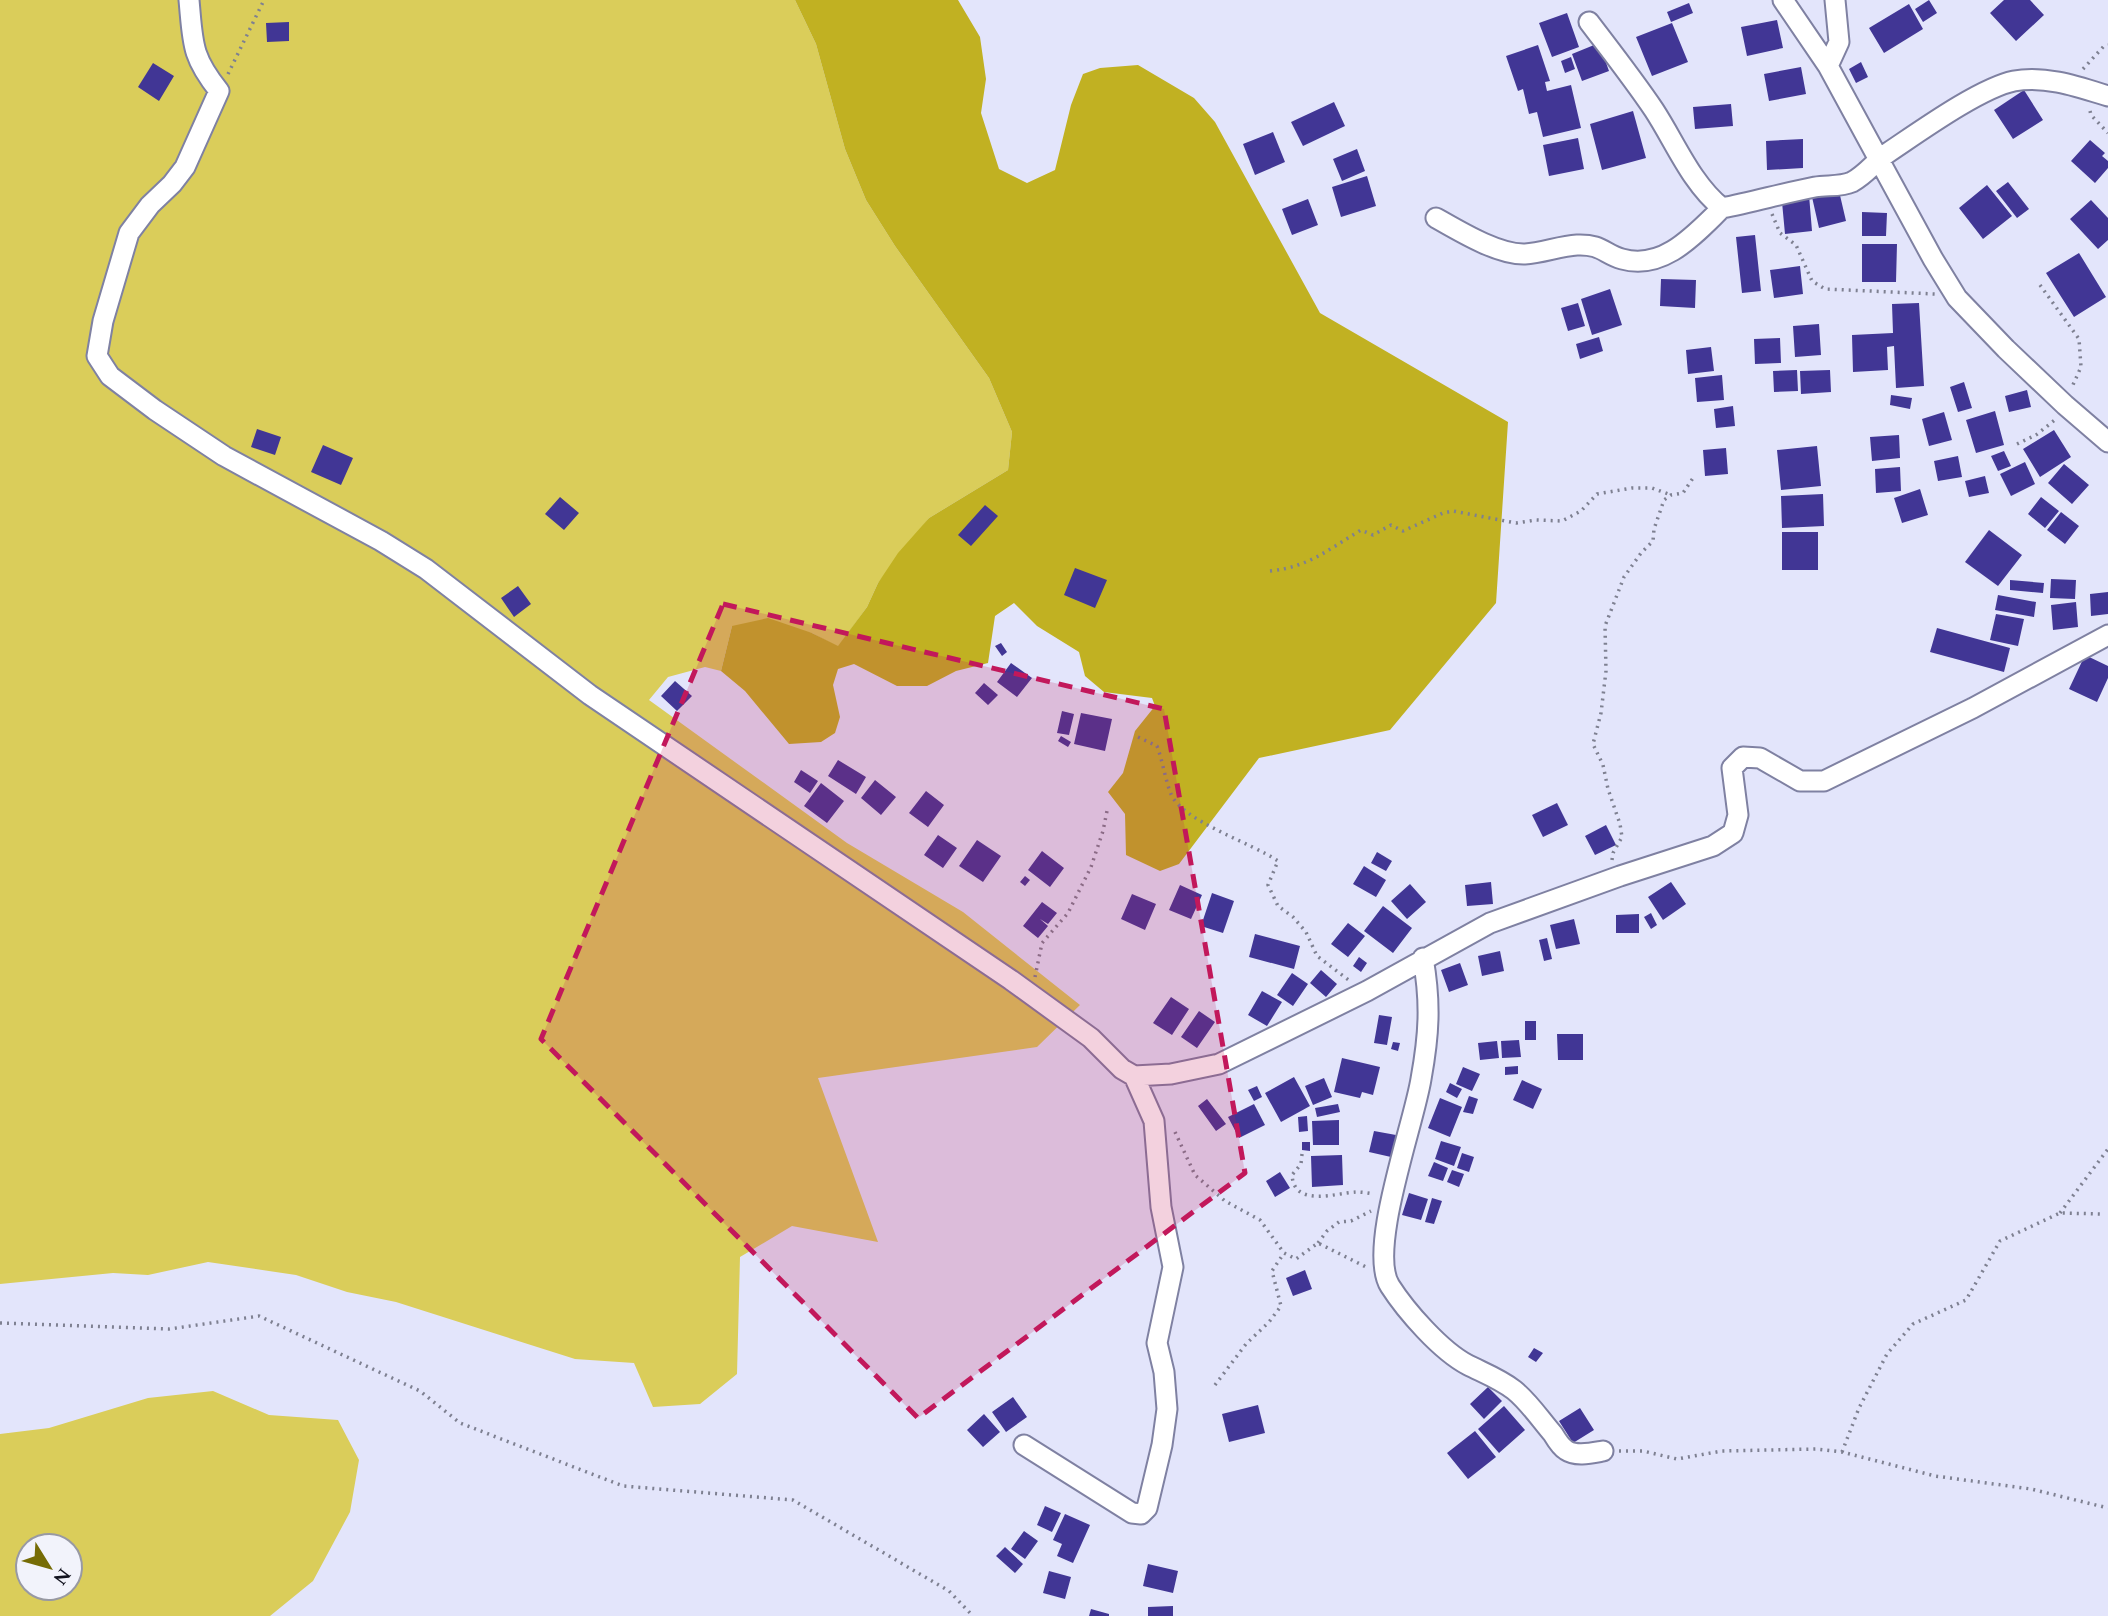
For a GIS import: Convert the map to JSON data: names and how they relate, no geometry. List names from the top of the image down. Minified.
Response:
{"north":"bottom right"}
